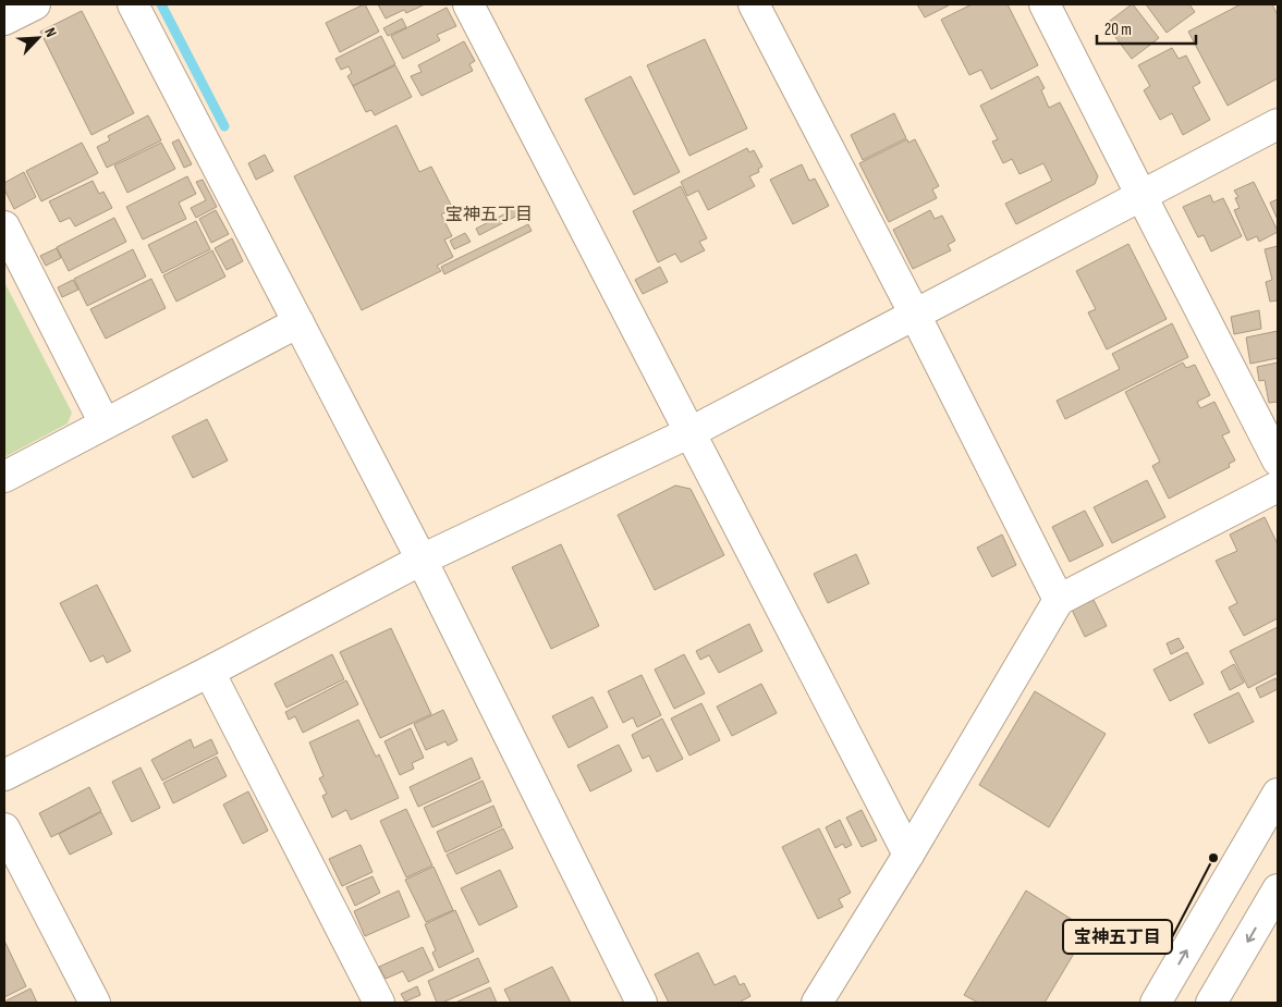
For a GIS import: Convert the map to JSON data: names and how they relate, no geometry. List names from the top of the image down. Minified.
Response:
{"districts":["宝神五丁目"],"places":["宝神五丁目"],"scale_bar":"20 m","north":"top right"}
